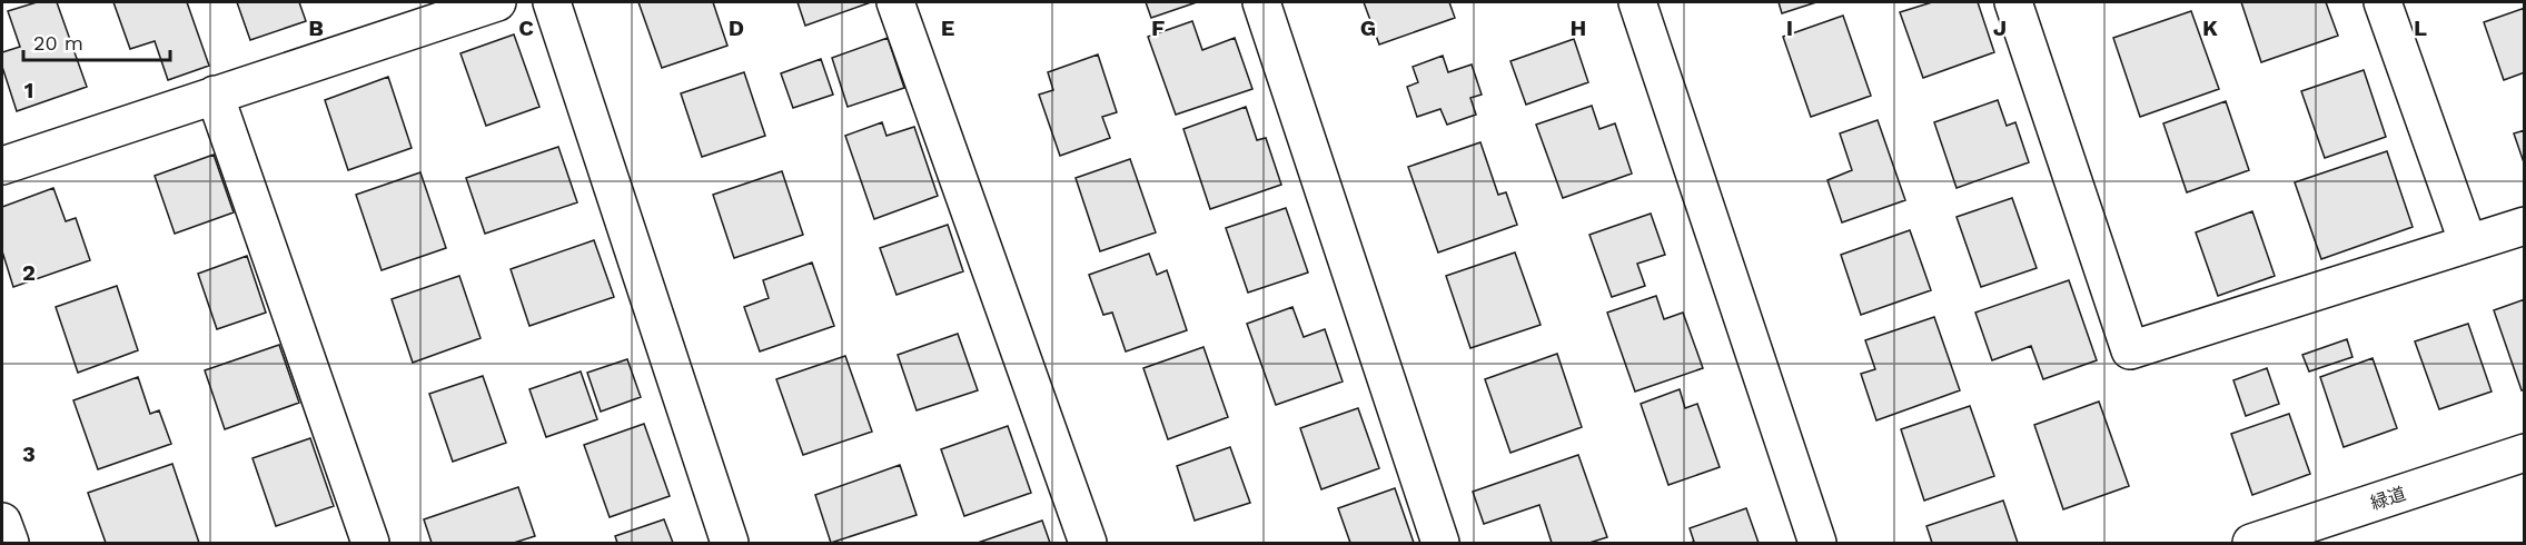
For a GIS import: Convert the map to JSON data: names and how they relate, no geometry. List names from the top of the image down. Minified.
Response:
{"streets":{"street":["緑道"]},"scale_bar":"20 m","grid":{"columns":["B","C","D","E","F","G","H","I","J","K","L"],"rows":["1","2","3"]}}
